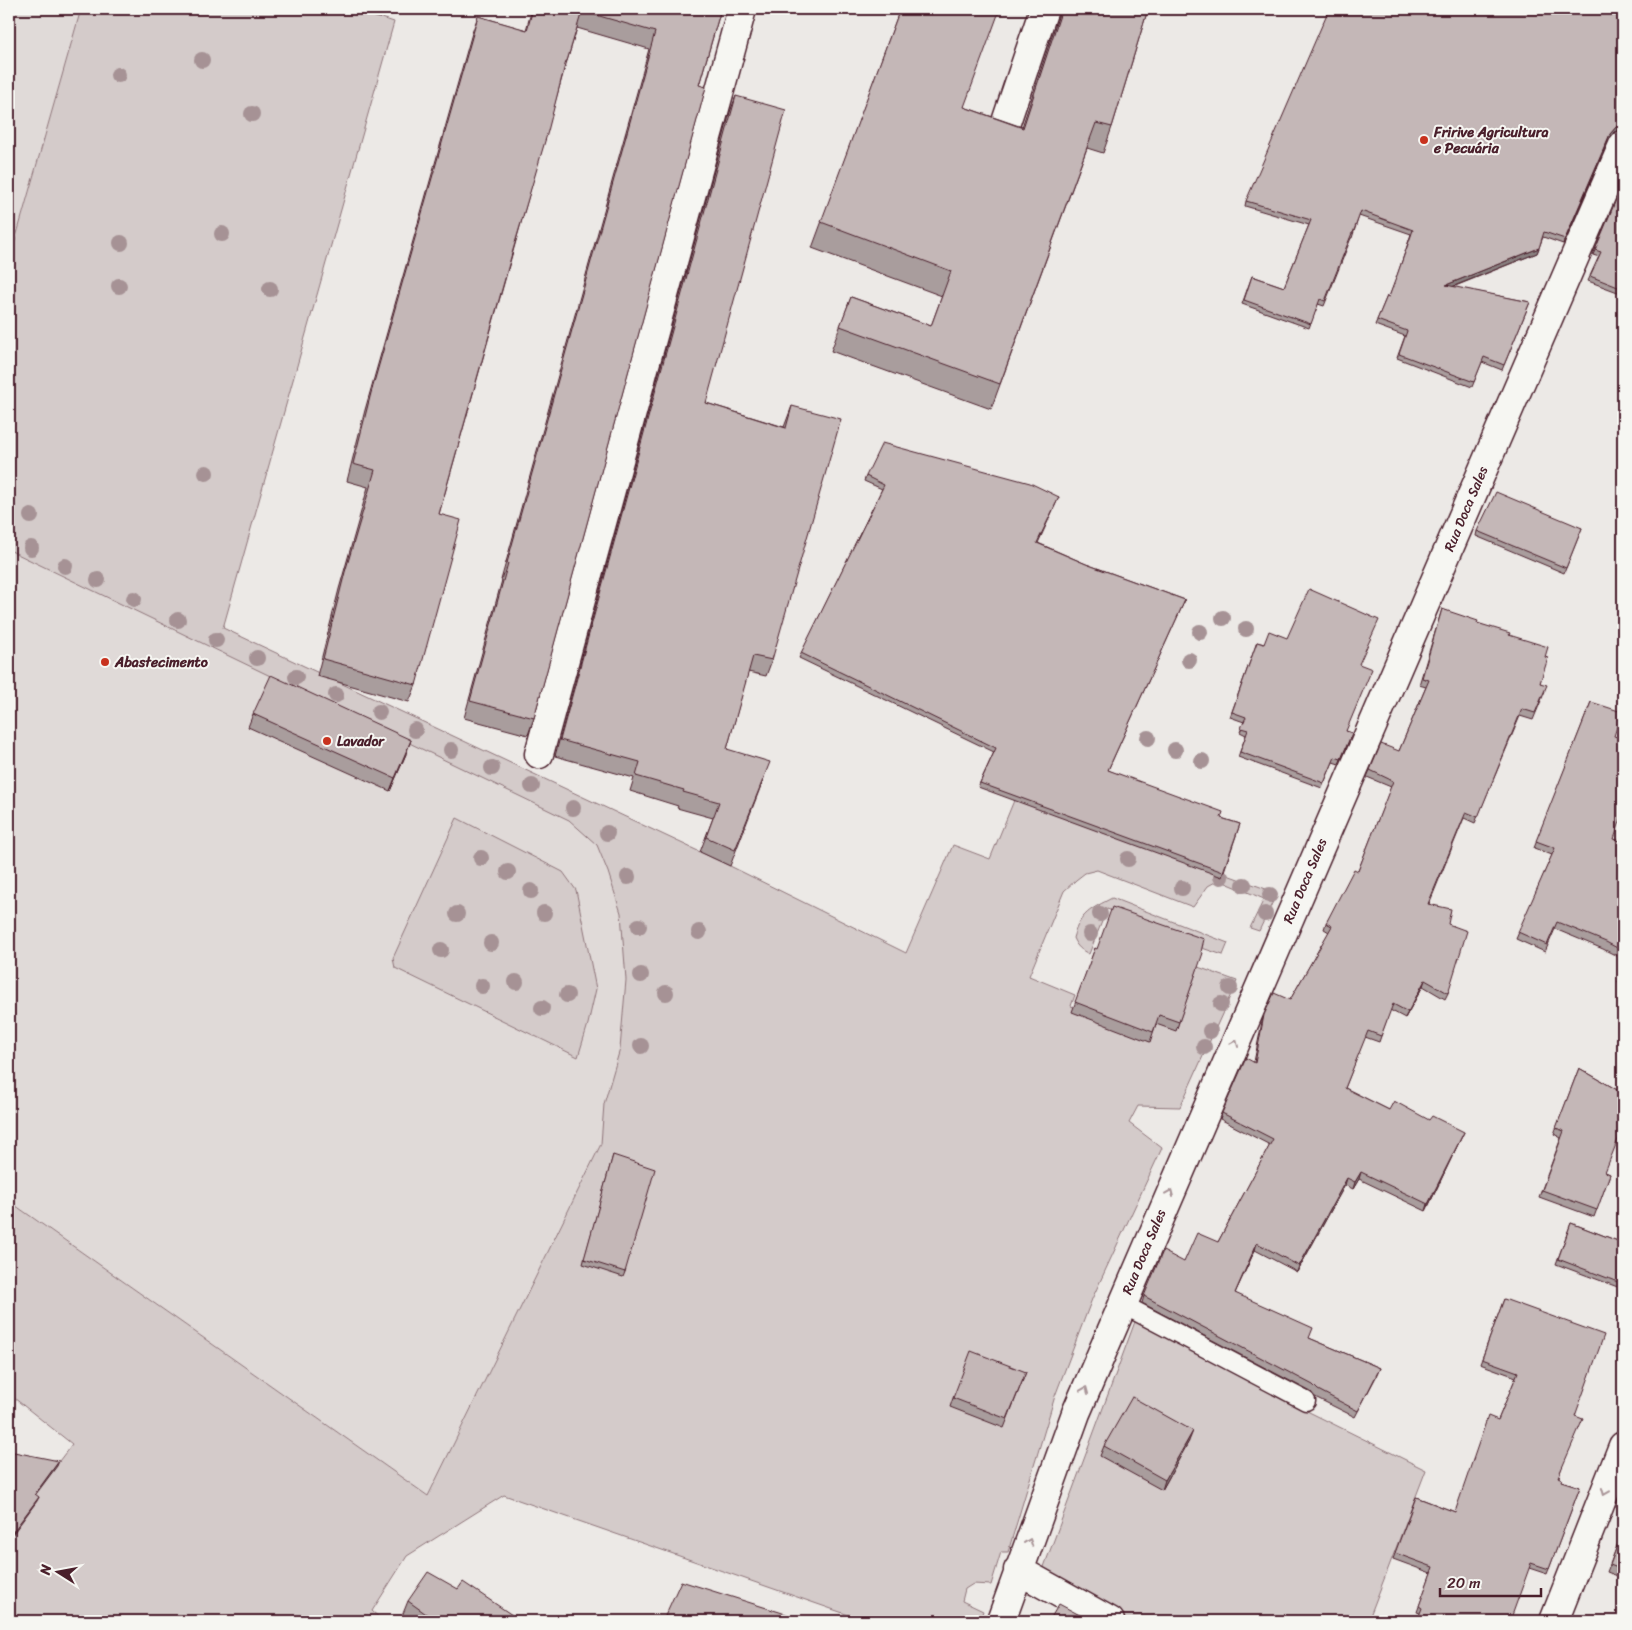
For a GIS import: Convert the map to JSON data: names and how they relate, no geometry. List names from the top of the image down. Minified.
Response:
{"streets":{"street":["Rua Doca Sales"]},"one_way":["Rua Doca Sales"],"places":["Fririve Agricultura e Pecuária","Abastecimento","Lavador"],"scale_bar":"20 m","north":"left"}
